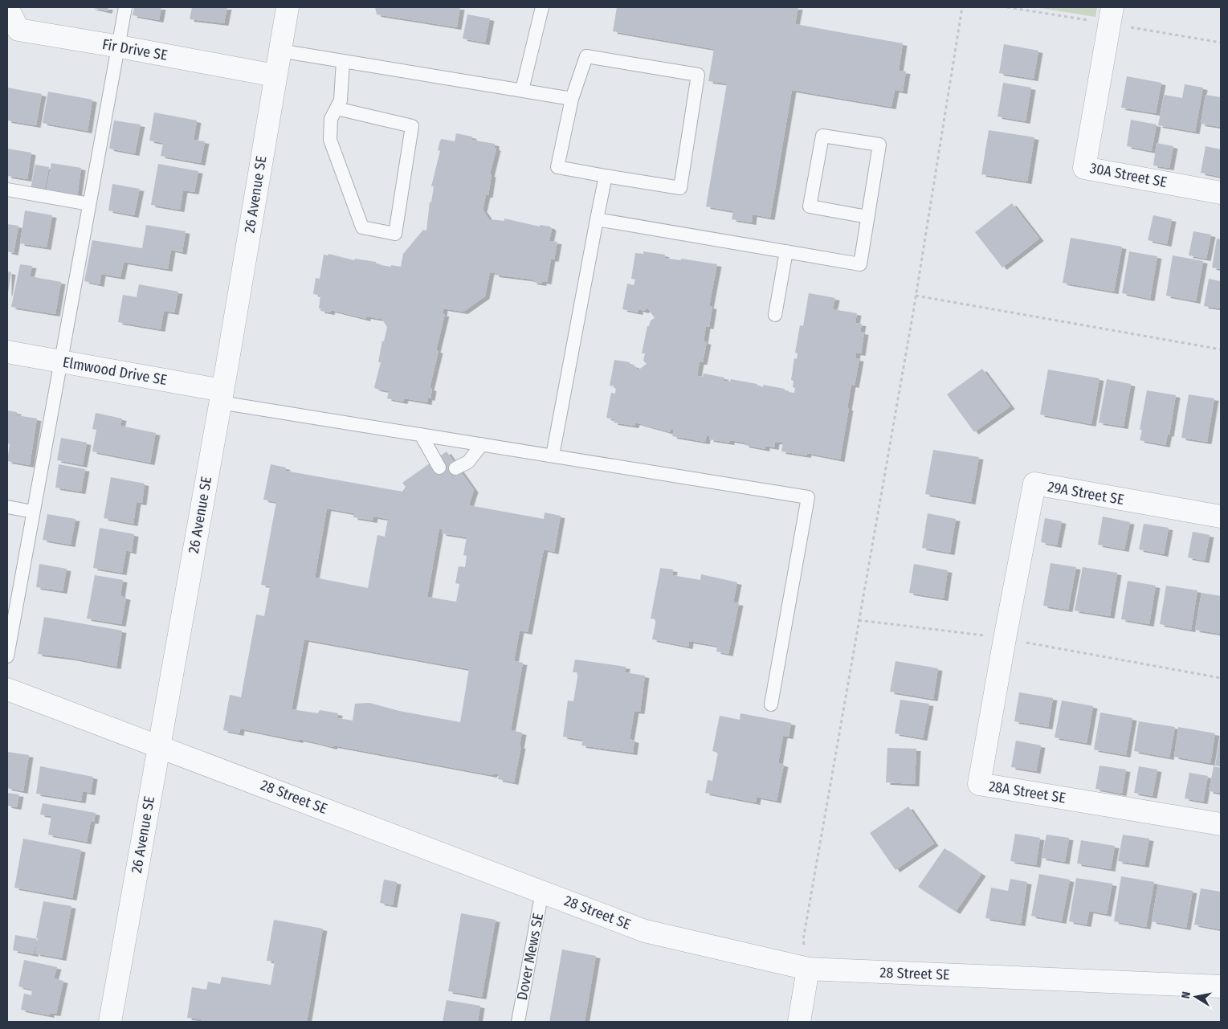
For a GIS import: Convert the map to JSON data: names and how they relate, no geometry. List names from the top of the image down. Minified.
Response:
{"streets":{"street":["Fir Drive SE","30A Street SE","26 Avenue SE","Elmwood Drive SE","29A Street SE","28A Street SE","28 Street SE"],"lane":["Dover Mews SE"]},"crossings":[["Fir Drive SE","26 Avenue SE"],["26 Avenue SE","Elmwood Drive SE"],["26 Avenue SE","28 Street SE"],["29A Street SE","28A Street SE"],["28 Street SE","Dover Mews SE"]],"north":"left"}
